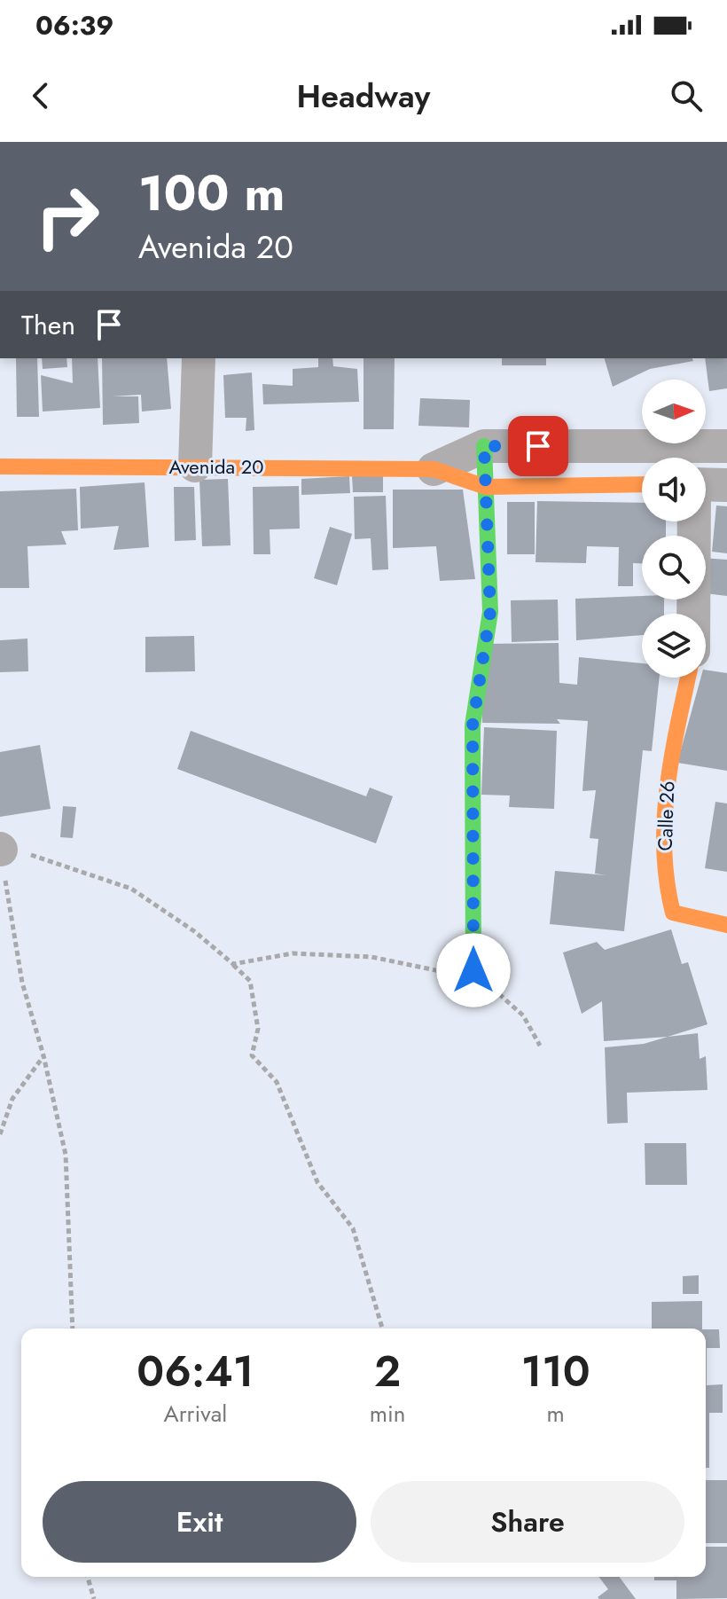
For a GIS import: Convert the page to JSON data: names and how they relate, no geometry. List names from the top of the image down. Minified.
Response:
{"streets":{"street":["Avenida 20","Calle 26"]},"north":"right","page":{"status":"06:39","header":"Headway","turn":["100 m","Avenida 20"],"then":"Then","eta":["06:41","Arrival","2","min","110","m"],"buttons":["Exit","Share"]}}
